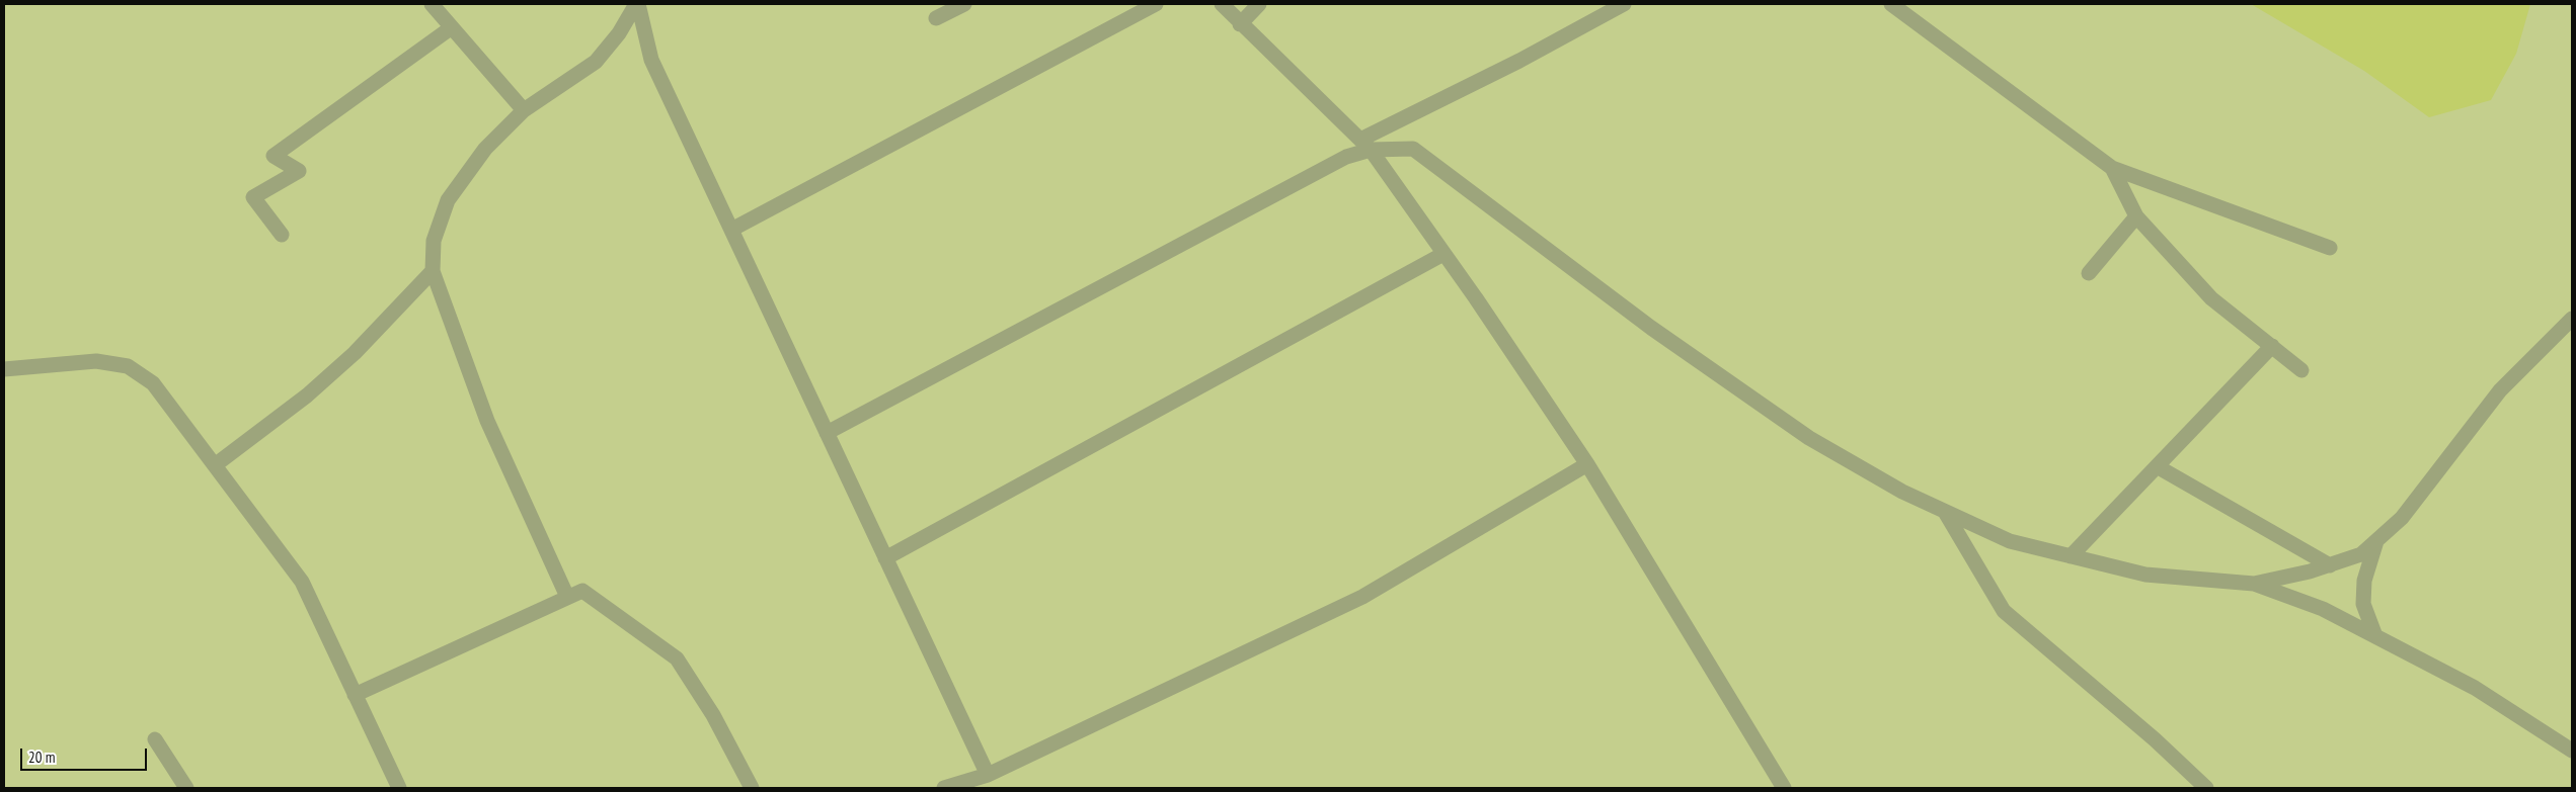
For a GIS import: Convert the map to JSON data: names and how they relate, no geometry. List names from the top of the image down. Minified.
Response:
{"scale_bar":"20 m"}
